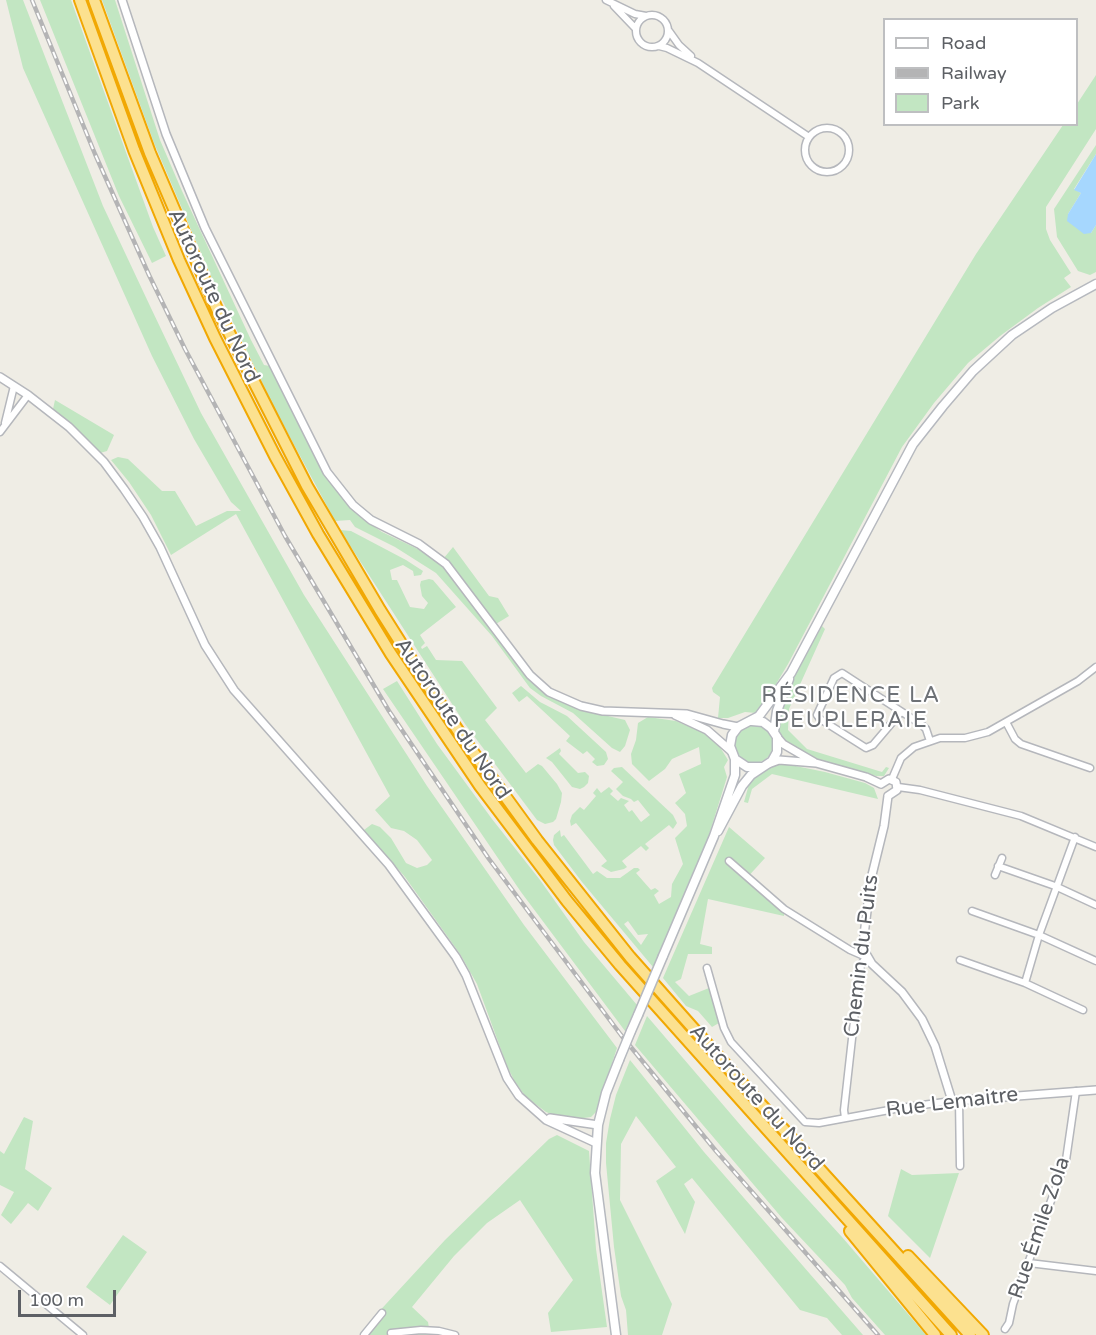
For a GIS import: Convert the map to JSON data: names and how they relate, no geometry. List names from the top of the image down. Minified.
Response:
{"streets":{"highway":["Autoroute du Nord"],"street":["Chemin du Puits","Rue Lemaitre","Rue Émile Zola"]},"crossings":[["Chemin du Puits","Rue Lemaitre"],["Rue Lemaitre","Rue Émile Zola"]],"districts":["RÉSIDENCE LA PEUPLERAIE"],"legend":["Road","Railway","Park"],"scale_bar":"100 m"}
